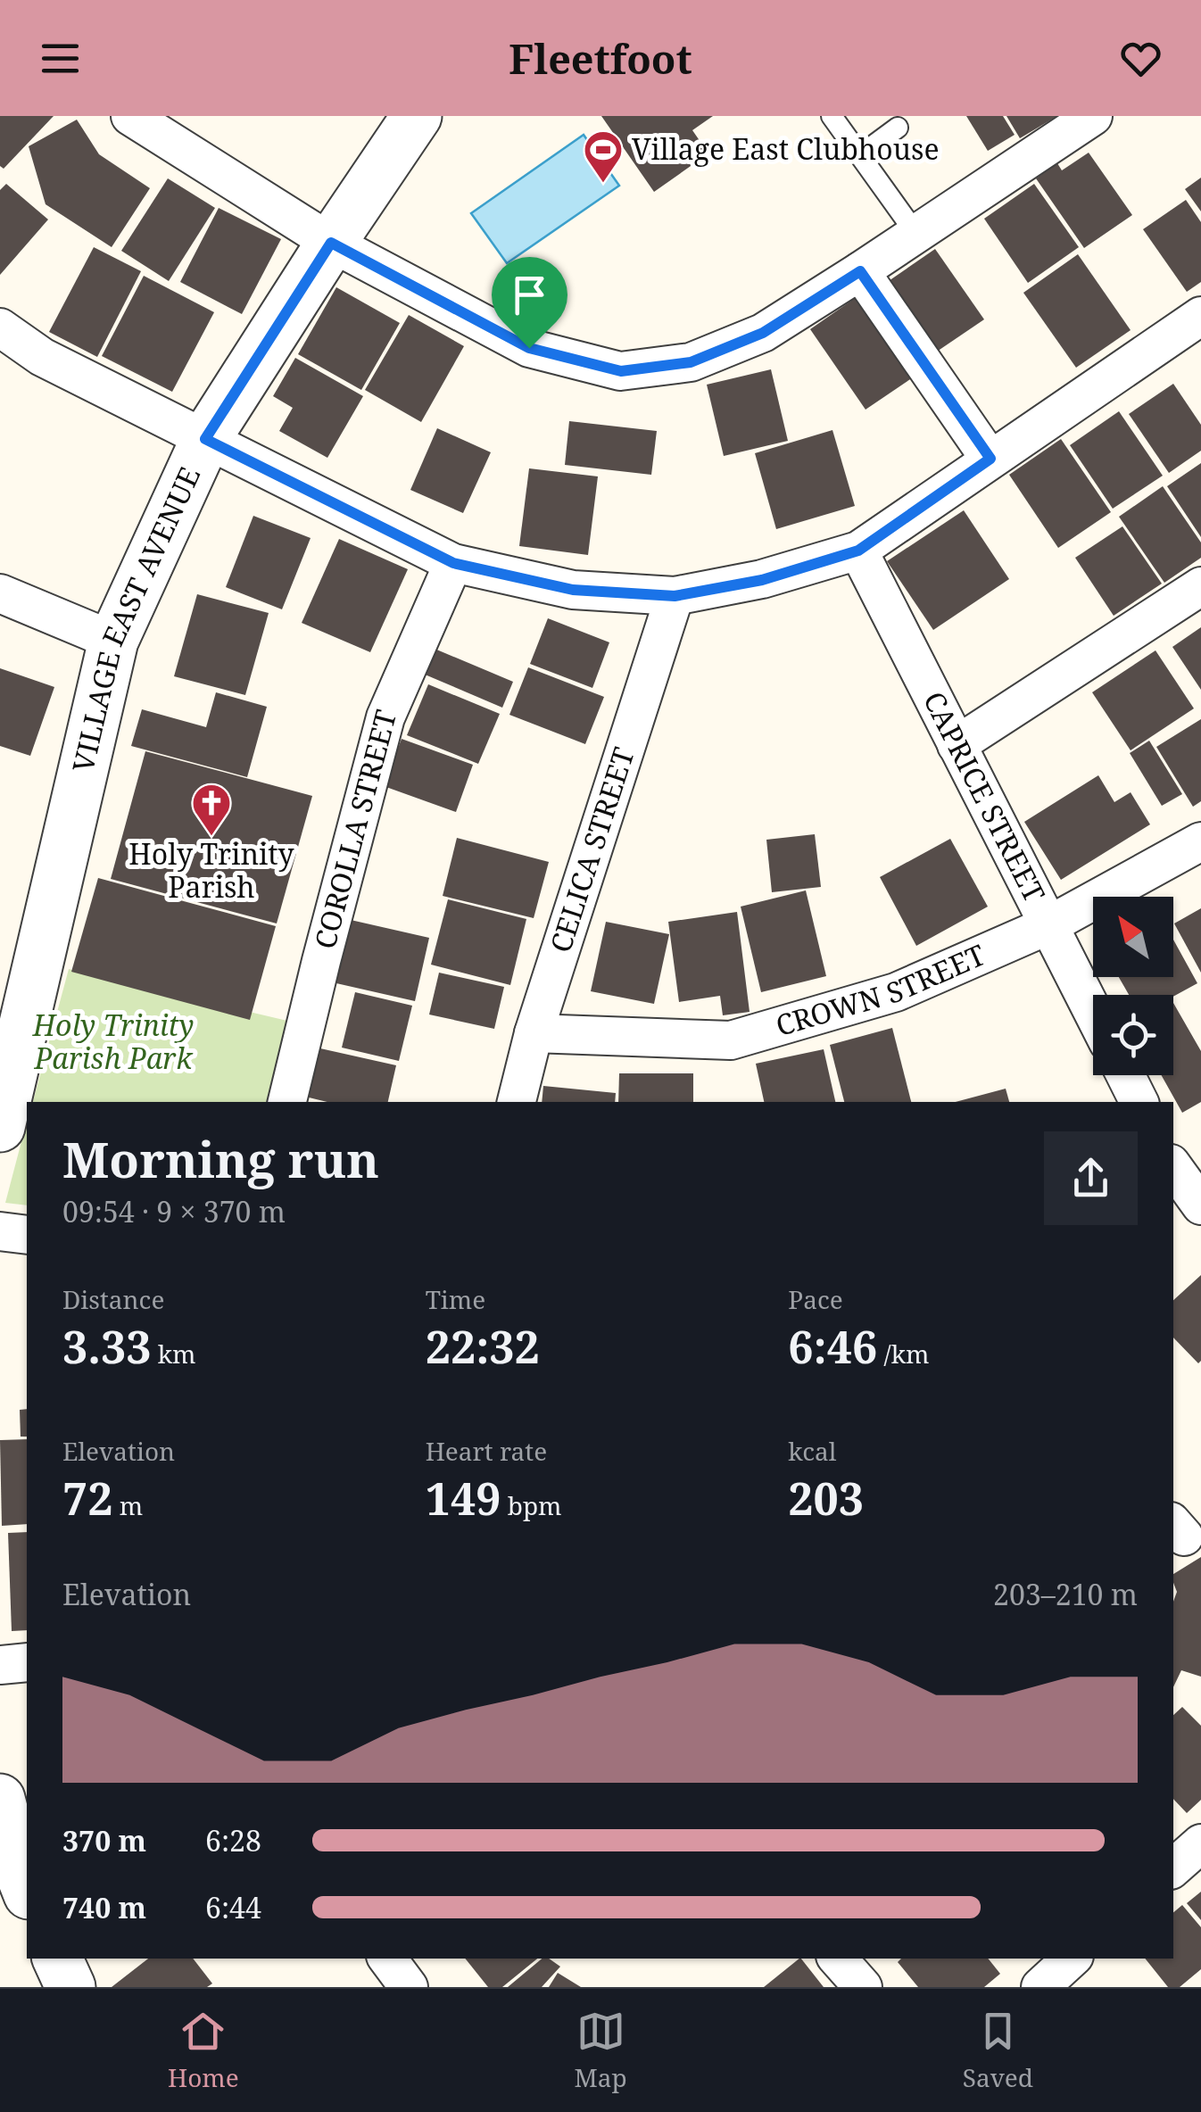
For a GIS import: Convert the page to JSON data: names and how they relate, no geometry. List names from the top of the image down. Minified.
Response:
{"streets":{"street":["VILLAGE EAST AVENUE","CAPRICE STREET","COROLLA STREET","CELICA STREET","CROWN STREET"]},"crossings":[["CAPRICE STREET","CROWN STREET"],["CELICA STREET","CROWN STREET"]],"parks":["Holy Trinity Parish Park"],"places":{"sports":["Village East Clubhouse"],"church":["Holy Trinity Parish"]},"north":"top left","page":{"header":"Fleetfoot","heading":["Morning run","09:54 · 9 × 370 m"],"stats":[["Distance","3.33 km"],["Time","22:32"],["Pace","6:46 /km"],["Elevation","72 m"],["Heart rate","149 bpm"],["kcal","203"]],"chart":["Elevation","203–210 m"],"list":[{"name":"370 m","note":"6:28"},{"name":"740 m","note":"6:44"}],"tabs":["Home","Map","Saved"]}}
